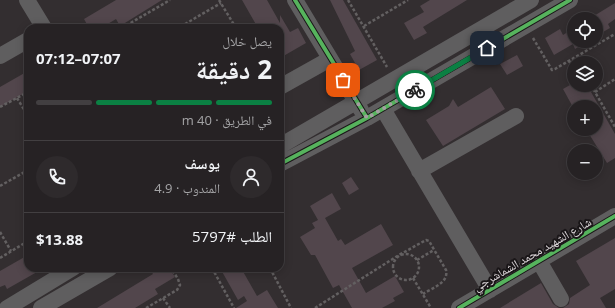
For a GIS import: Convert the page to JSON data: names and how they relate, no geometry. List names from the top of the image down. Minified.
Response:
{"streets":{"street":["شارع الشهيد محمد الشماشرجي"]},"page":{"map_buttons":["+","−"],"heading":["2 دقيقة","يصل خلال","07:07–07:12"],"panel":["يوسف","المندوب · 4.9","الطلب #5797","$13.88"],"bar":"في الطريق · 40 m"}}
